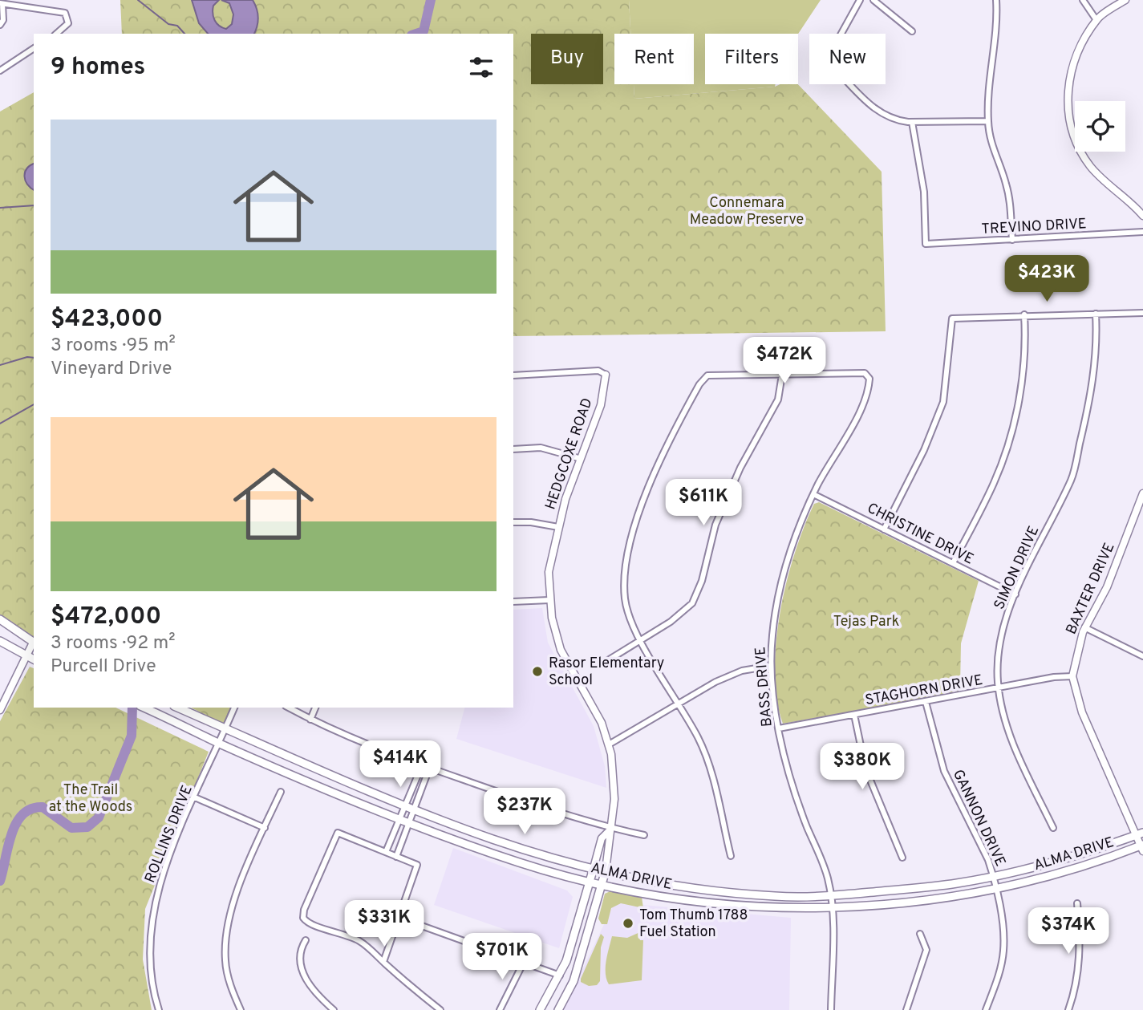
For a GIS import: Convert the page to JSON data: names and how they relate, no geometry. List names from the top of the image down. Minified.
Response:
{"streets":{"main road":["HEDGCOXE ROAD","ALMA DRIVE"],"street":["TREVINO DRIVE","CHRISTINE DRIVE","SIMON DRIVE","BAXTER DRIVE","BASS DRIVE","STAGHORN DRIVE","GANNON DRIVE","ROLLINS DRIVE"]},"crossings":[["HEDGCOXE ROAD","ALMA DRIVE"],["CHRISTINE DRIVE","SIMON DRIVE"],["CHRISTINE DRIVE","BASS DRIVE"],["SIMON DRIVE","STAGHORN DRIVE"],["BAXTER DRIVE","STAGHORN DRIVE"],["BAXTER DRIVE","ALMA DRIVE"],["BASS DRIVE","STAGHORN DRIVE"],["BASS DRIVE","ALMA DRIVE"],["STAGHORN DRIVE","GANNON DRIVE"],["GANNON DRIVE","ALMA DRIVE"],["ROLLINS DRIVE","ALMA DRIVE"]],"parks":["Connemara Meadow Preserve","Tejas Park","The Trail at the Woods"],"places":["Rasor Elementary School","Tom Thumb 1788 Fuel Station"],"page":{"chip":["Buy","Rent","Filters","New"],"heading":"9 homes","list":[{"name":"$423,000","note":"3 rooms · 95 m² · Vineyard Drive"},{"name":"$472,000","note":"3 rooms · 92 m² · Purcell Drive"}],"price":["$423K","$472K","$611K","$414K","$380K","$237K","$331K","$374K","$701K"]}}
